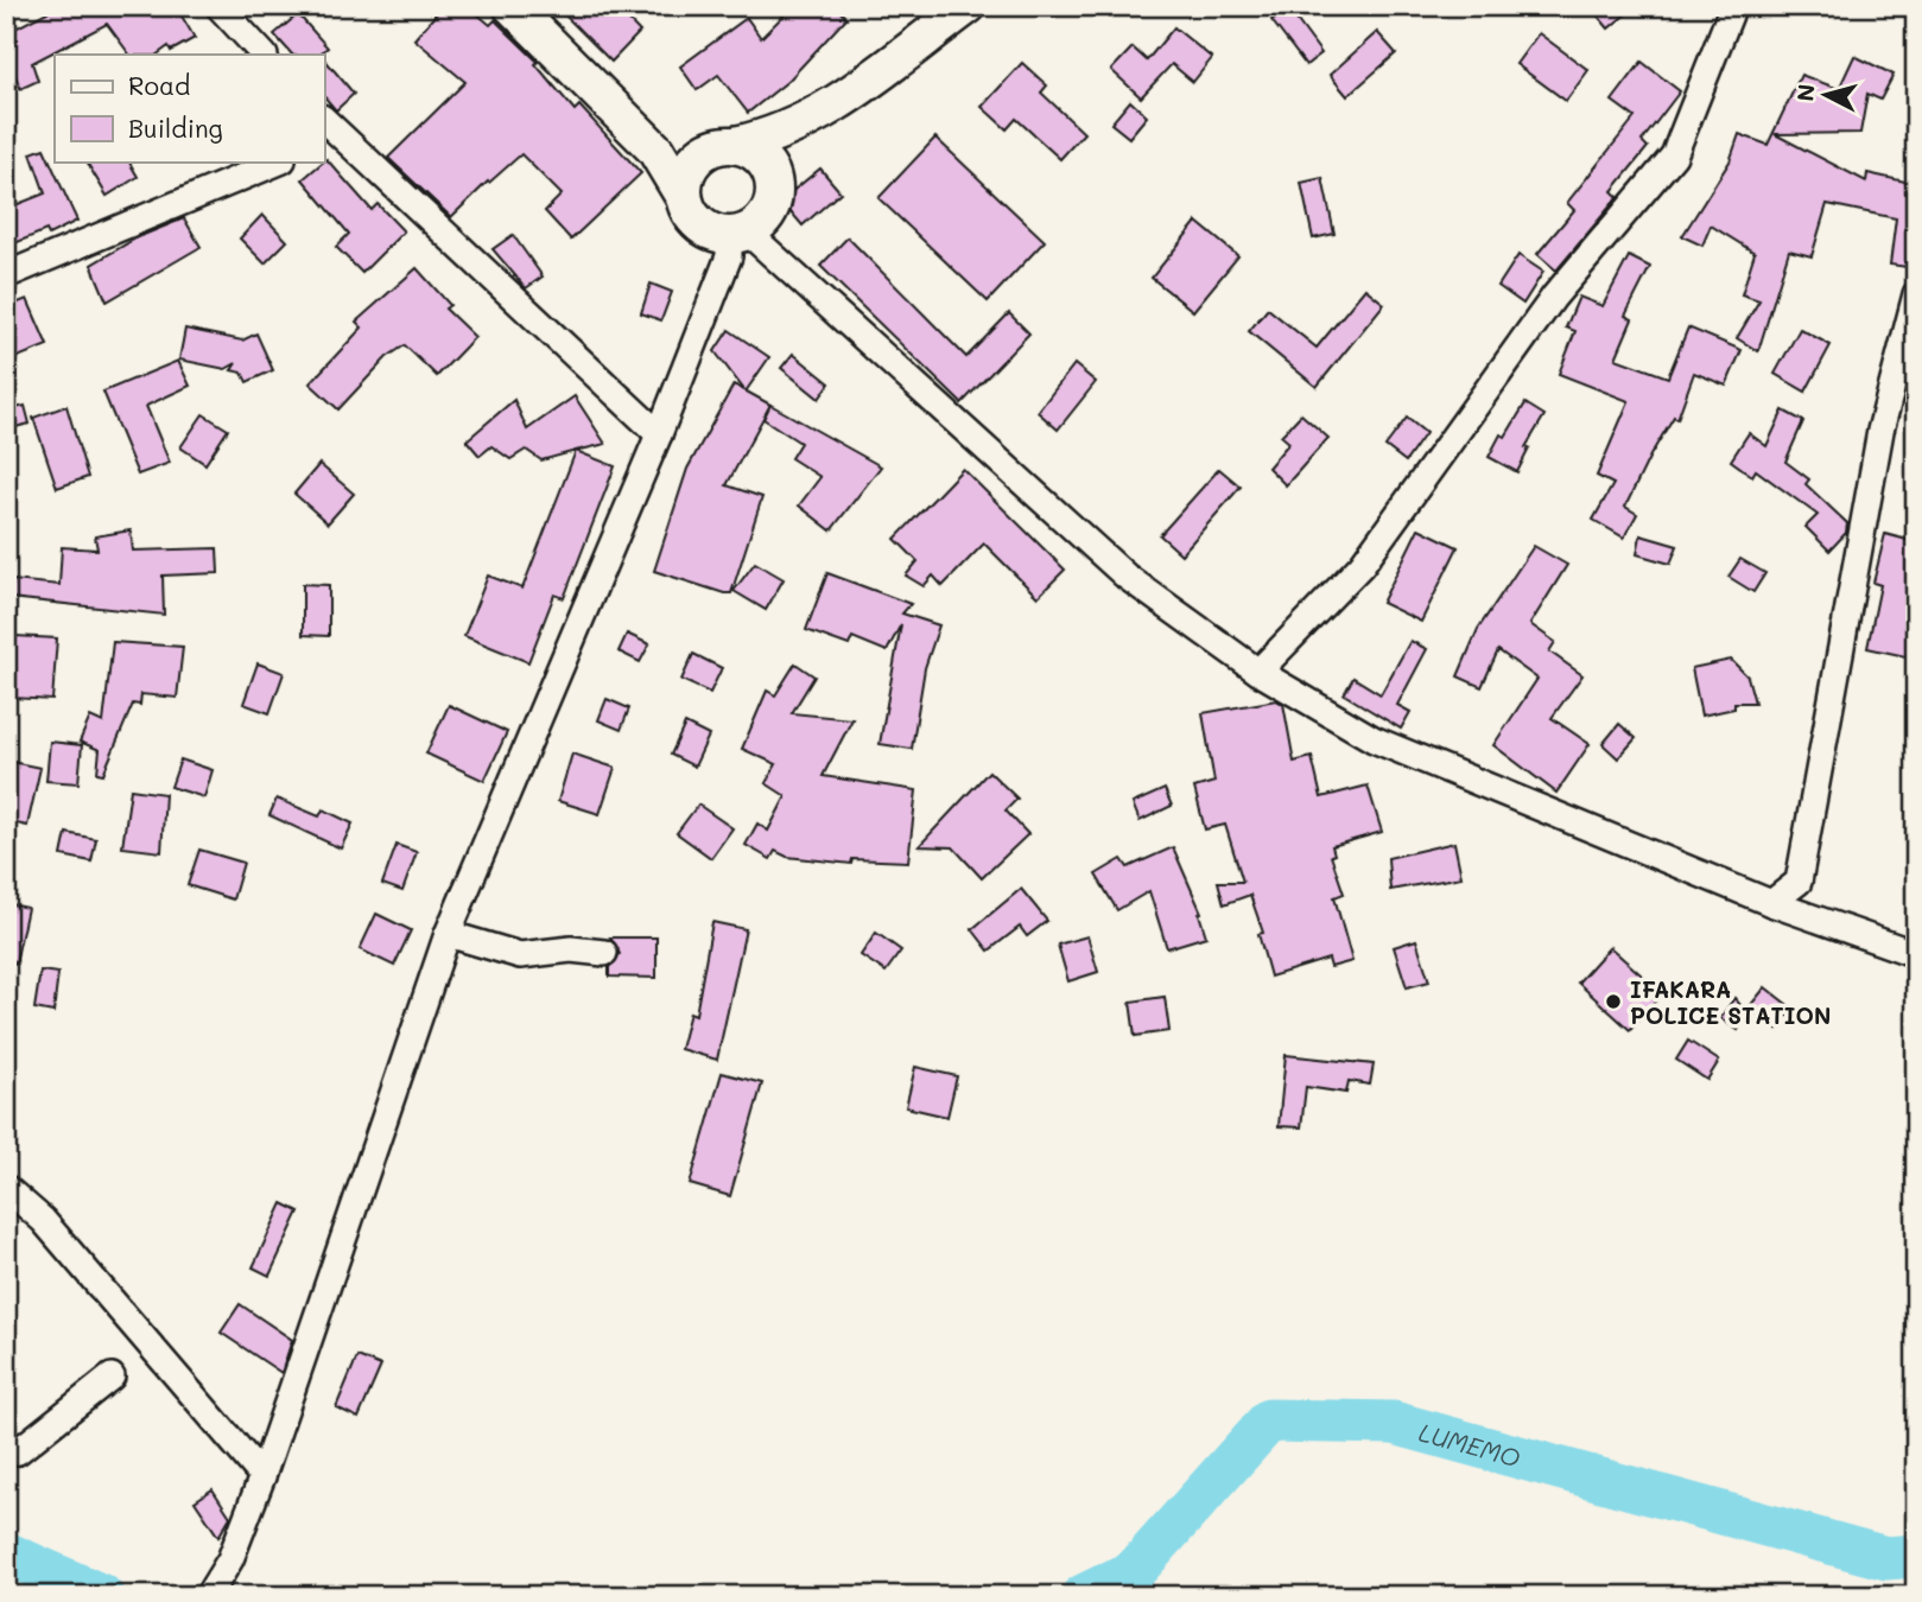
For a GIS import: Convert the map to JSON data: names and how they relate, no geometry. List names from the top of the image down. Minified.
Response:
{"water":["LUMEMO"],"places":["IFAKARA POLICE STATION"],"legend":["Road","Building"],"north":"left"}
